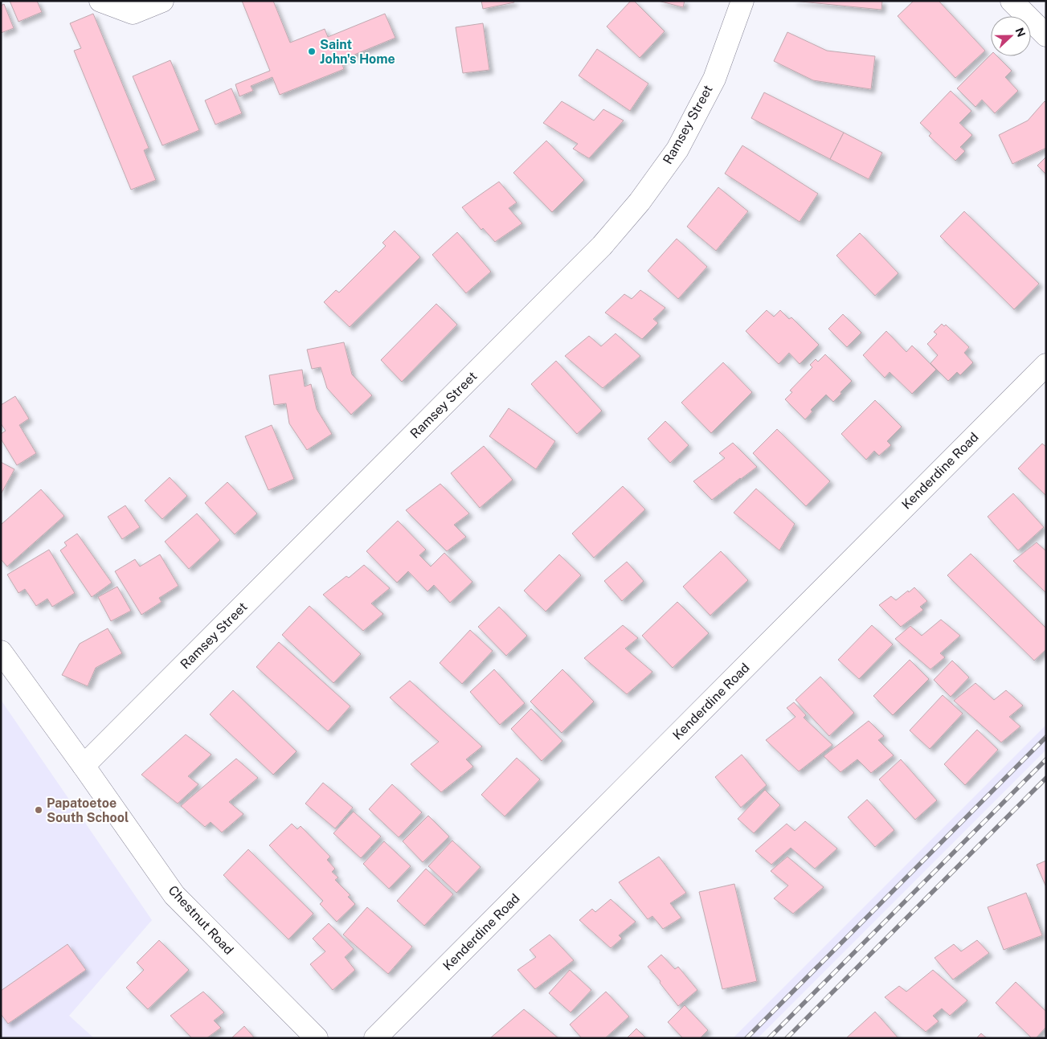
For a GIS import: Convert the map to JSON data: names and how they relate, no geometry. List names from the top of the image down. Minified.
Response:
{"streets":{"street":["Ramsey Street","Kenderdine Road","Chestnut Road"]},"crossings":[["Ramsey Street","Chestnut Road"]],"places":["Saint John's Home","Papatoetoe South School"],"north":"right"}
